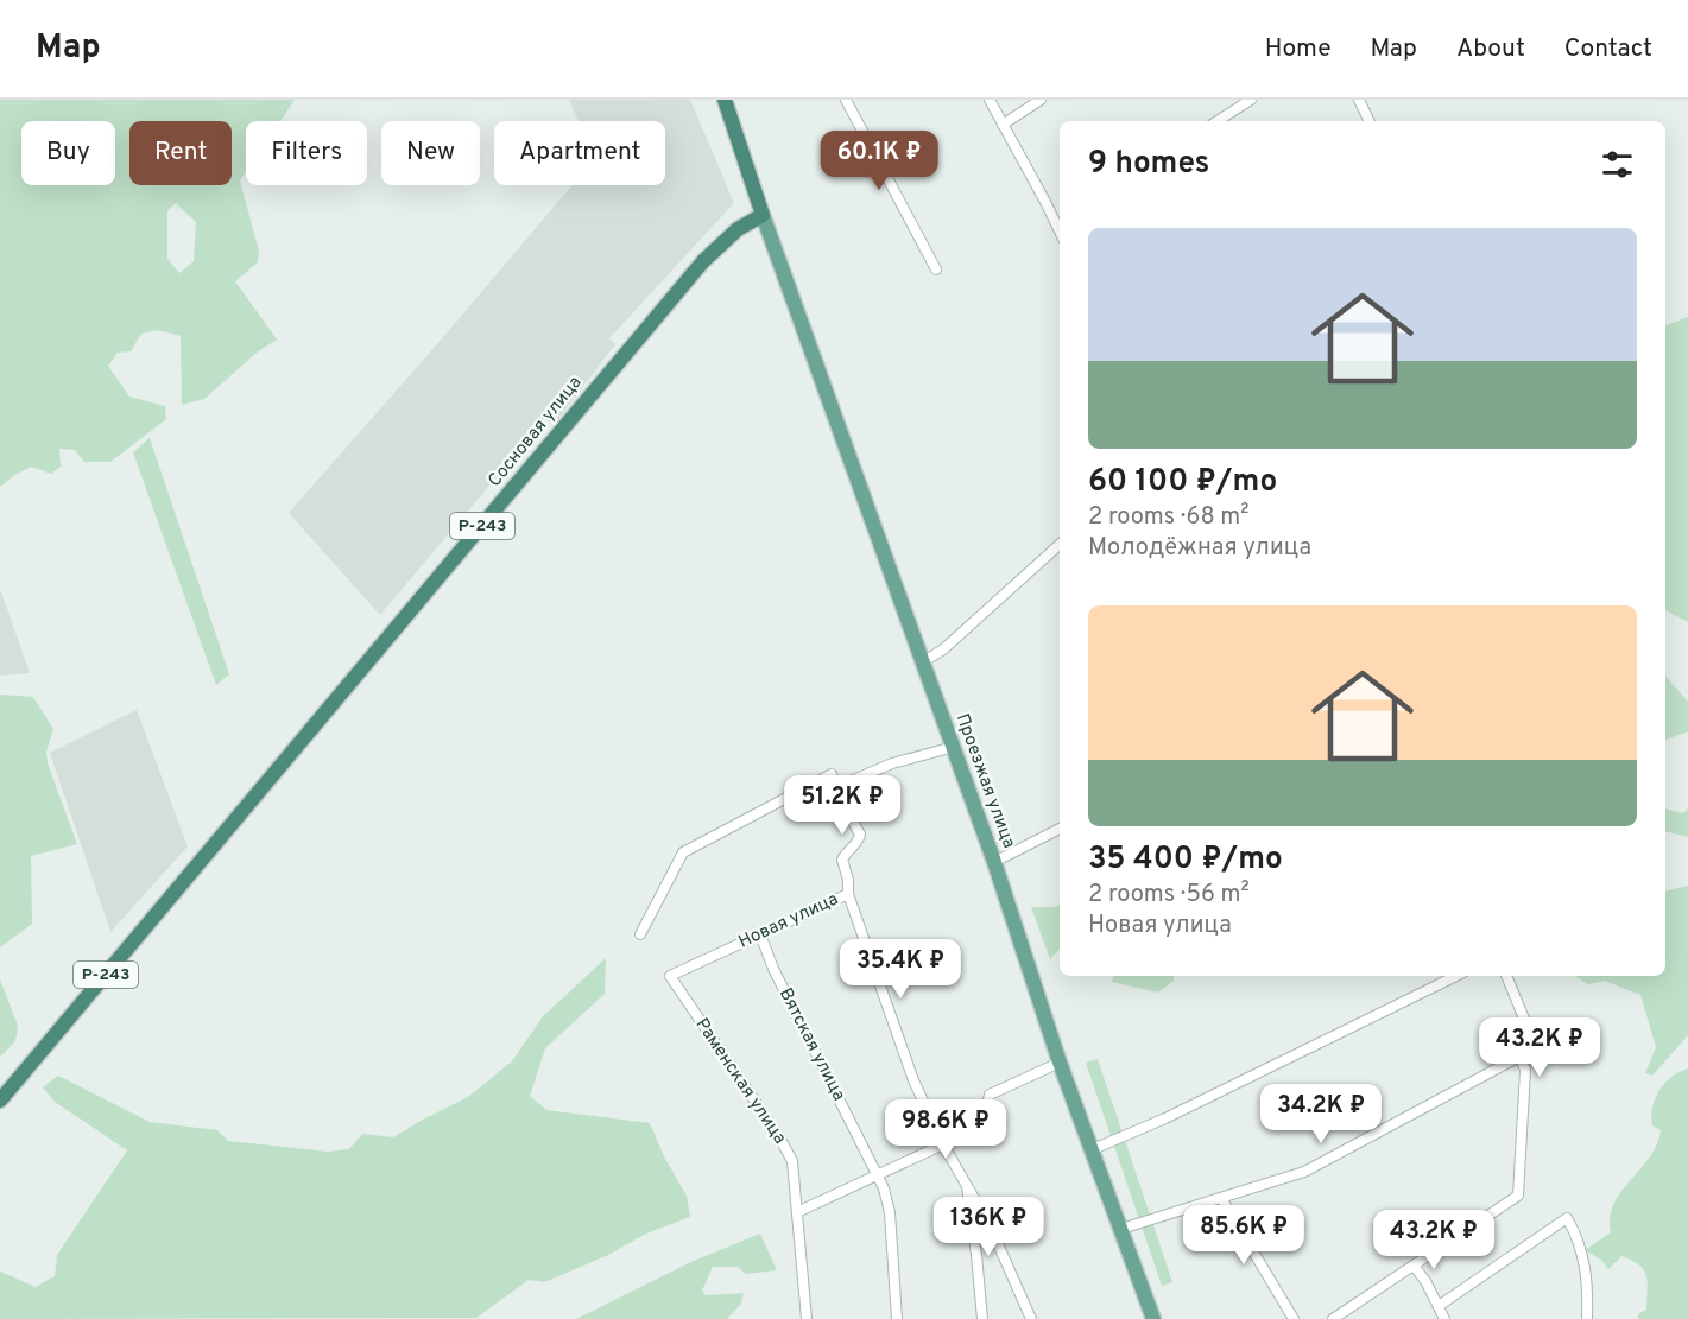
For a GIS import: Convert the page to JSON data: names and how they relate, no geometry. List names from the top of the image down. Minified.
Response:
{"streets":{"highway":["Сосновая улица","Р-243"],"main road":["Проезжая улица"],"street":["Новая улица","Вятская улица","Раменская улица"]},"crossings":[["Сосновая улица","Проезжая улица"],["Новая улица","Вятская улица"],["Новая улица","Раменская улица"]],"page":{"header":"Map","nav":["Home","Map","About","Contact"],"chip":["Buy","Rent","Filters","New","Apartment"],"heading":"9 homes","price":["60.1K ₽","51.2K ₽","35.4K ₽","43.2K ₽","34.2K ₽","98.6K ₽","136K ₽","85.6K ₽","43.2K ₽"],"list":[{"name":"60 100 ₽/mo","note":"2 rooms · 68 m² · Молодёжная улица"},{"name":"35 400 ₽/mo","note":"2 rooms · 56 m² · Новая улица"}]}}
